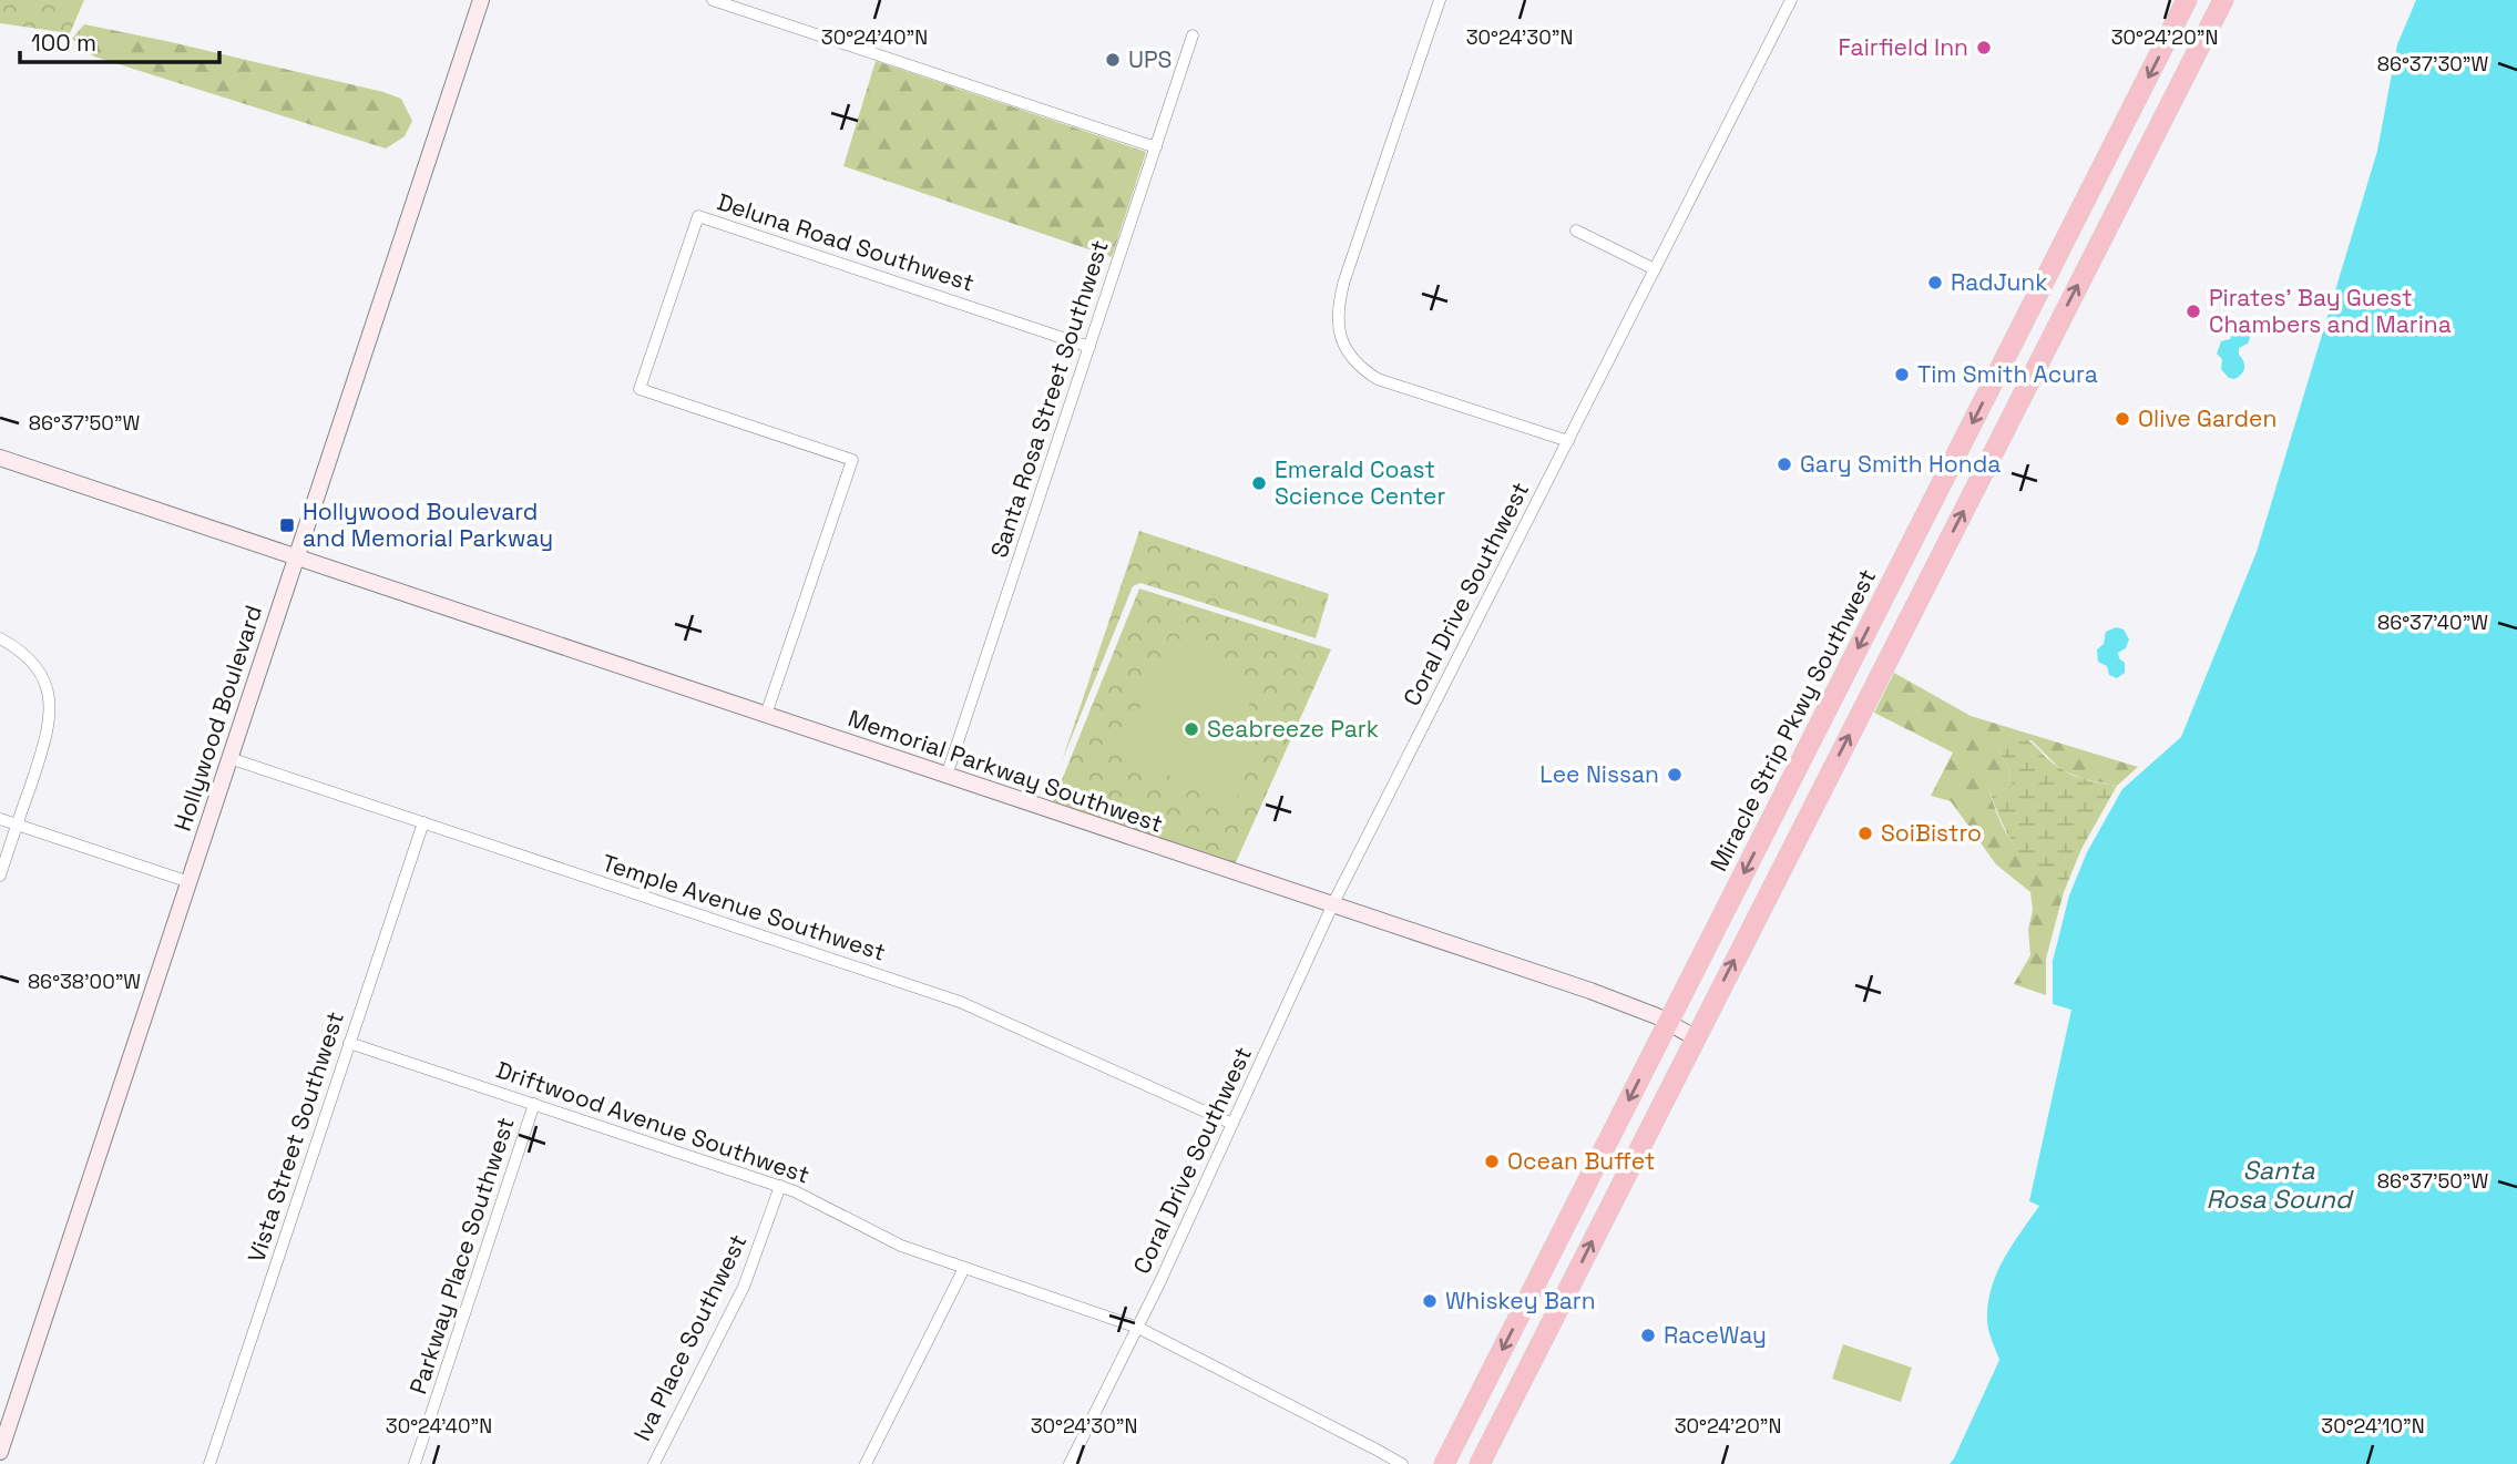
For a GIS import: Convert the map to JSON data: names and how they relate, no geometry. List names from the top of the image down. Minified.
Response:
{"streets":{"highway":["Miracle Strip Pkwy Southwest"],"street":["Deluna Road Southwest","Santa Rosa Street Southwest","Coral Drive Southwest","Hollywood Boulevard","Memorial Parkway Southwest","Temple Avenue Southwest","Driftwood Avenue Southwest","Vista Street Southwest","Parkway Place Southwest","Iva Place Southwest"]},"crossings":[["Deluna Road Southwest","Santa Rosa Street Southwest"],["Deluna Road Southwest","Memorial Parkway Southwest"],["Santa Rosa Street Southwest","Memorial Parkway Southwest"],["Coral Drive Southwest","Memorial Parkway Southwest"],["Coral Drive Southwest","Temple Avenue Southwest"],["Coral Drive Southwest","Driftwood Avenue Southwest"],["Hollywood Boulevard","Memorial Parkway Southwest"],["Hollywood Boulevard","Temple Avenue Southwest"],["Miracle Strip Pkwy Southwest","Memorial Parkway Southwest"],["Temple Avenue Southwest","Vista Street Southwest"],["Driftwood Avenue Southwest","Vista Street Southwest"],["Driftwood Avenue Southwest","Parkway Place Southwest"],["Driftwood Avenue Southwest","Iva Place Southwest"]],"water":["Santa Rosa Sound"],"places":{"other":["Fairfield Inn","UPS","RadJunk","Pirates' Bay Guest Chambers and Marina","Tim Smith Acura","Olive Garden","Gary Smith Honda","Emerald Coast Science Center","Seabreeze Park","Lee Nissan","SoiBistro","Ocean Buffet","Whiskey Barn","RaceWay"],"transit":["Hollywood Boulevard and Memorial Parkway"]},"scale_bar":"100 m","coordinates":["30°24'40\"N","30°24'30\"N","30°24'20\"N","86°37'30\"W","86°37'50\"W","86°37'40\"W","86°38'00\"W","30°24'10\"N"]}
